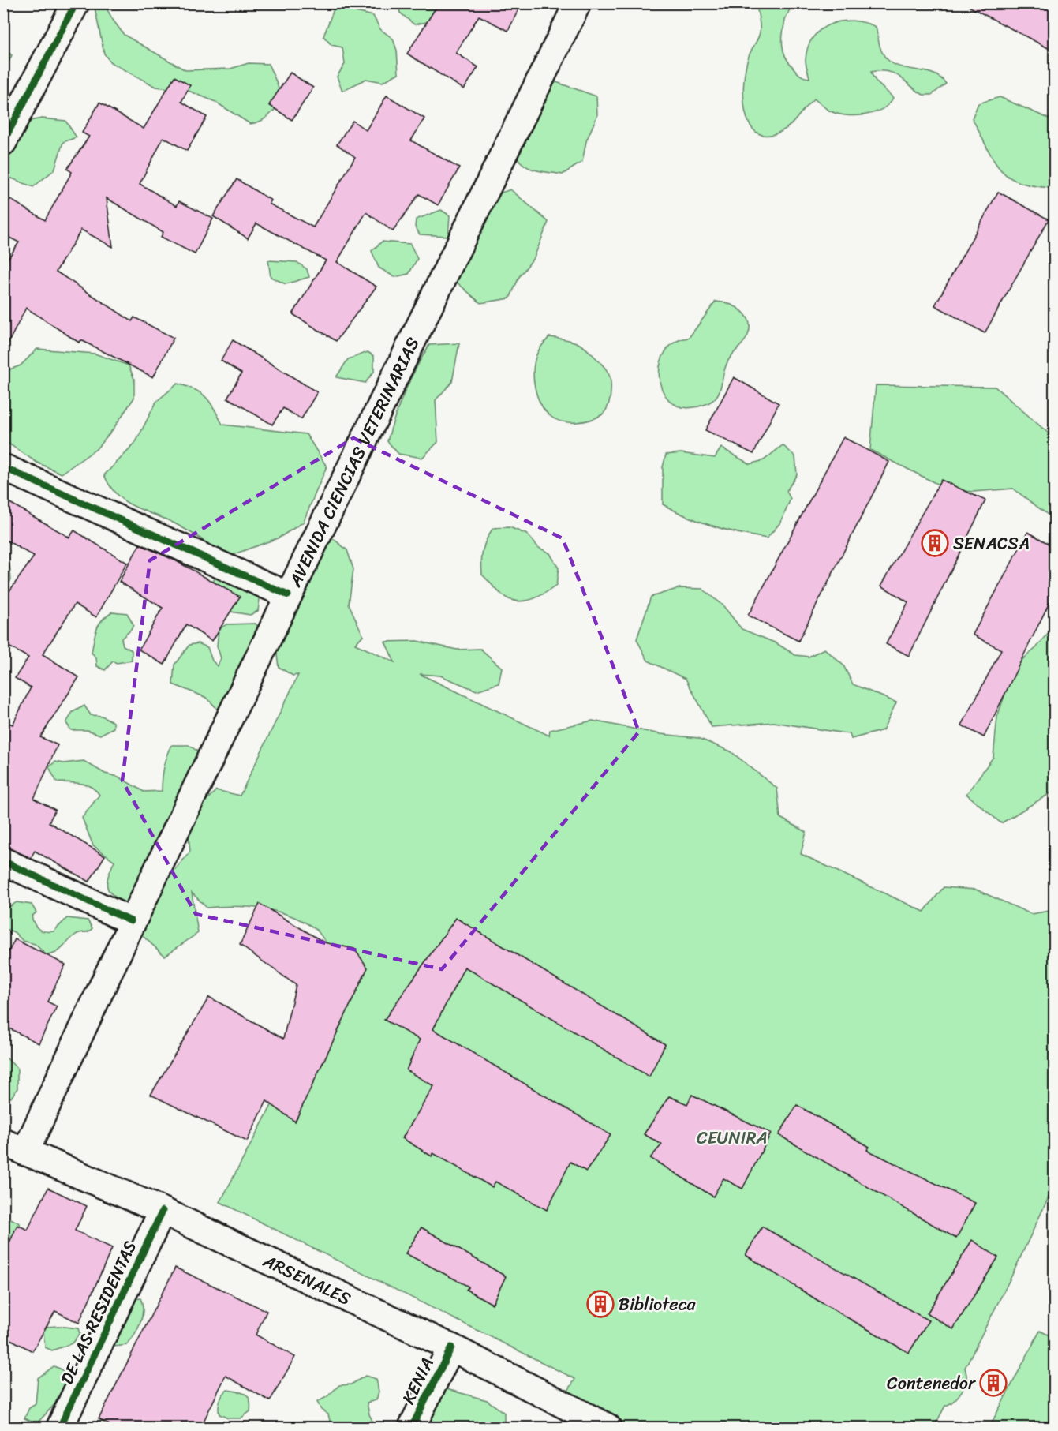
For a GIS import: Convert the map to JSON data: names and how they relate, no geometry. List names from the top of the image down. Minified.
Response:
{"streets":{"main road":["AVENIDA CIENCIAS VETERINARIAS","ARSENALES","DE LAS RESIDENTAS","KENIA"]},"crossings":[["AVENIDA CIENCIAS VETERINARIAS","ARSENALES"],["ARSENALES","DE LAS RESIDENTAS"],["ARSENALES","KENIA"]],"parks":["CEUNIRA"],"places":{"building":["SENACSA","Biblioteca","Contenedor"]}}
